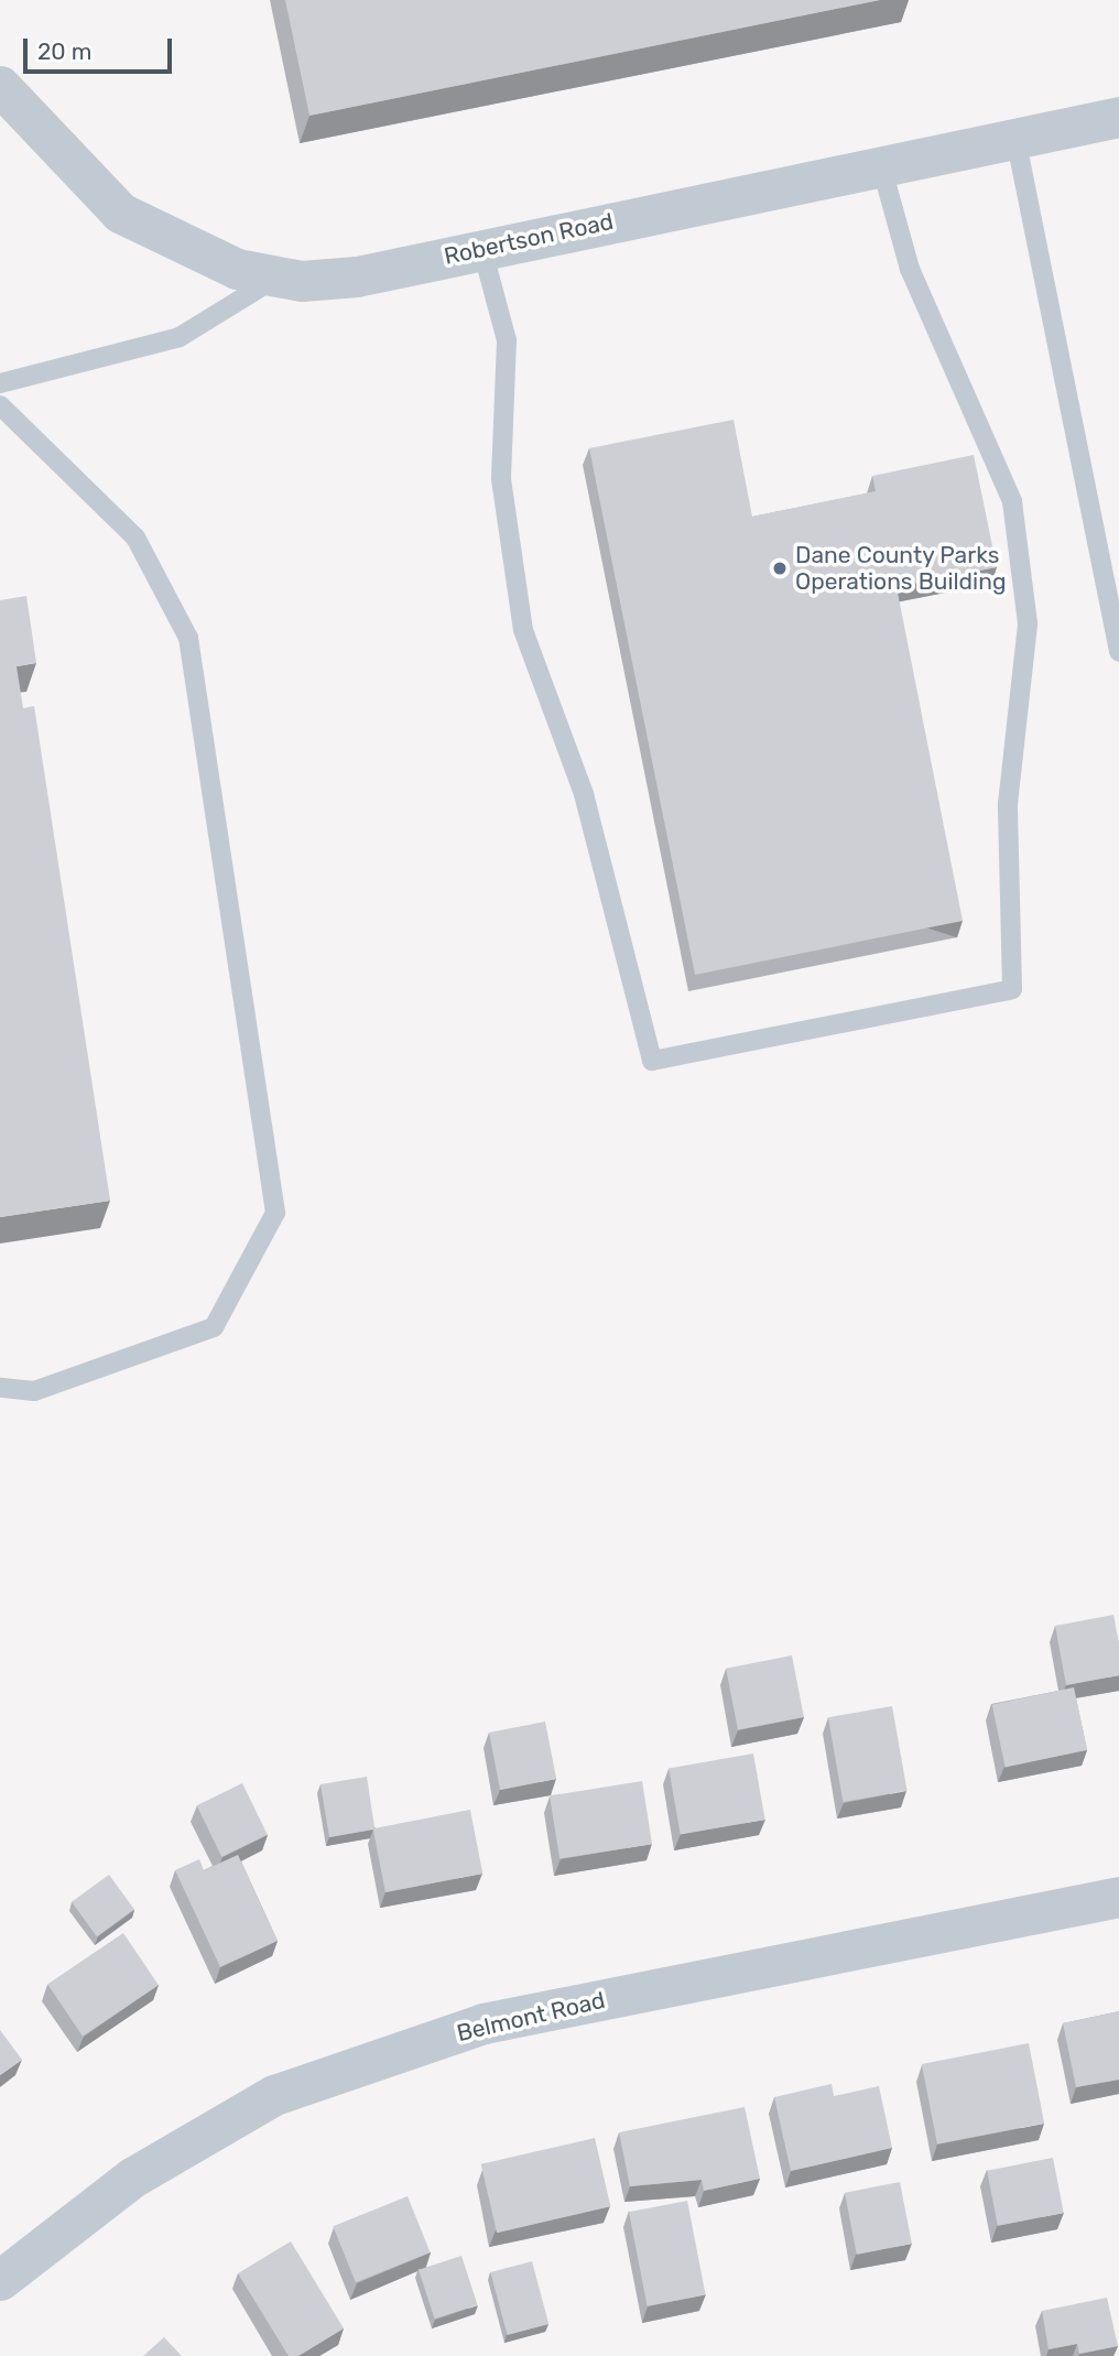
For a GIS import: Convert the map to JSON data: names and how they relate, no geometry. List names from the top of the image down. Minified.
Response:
{"streets":{"street":["Robertson Road","Belmont Road"]},"places":["Dane County Parks Operations Building"],"scale_bar":"20 m"}
